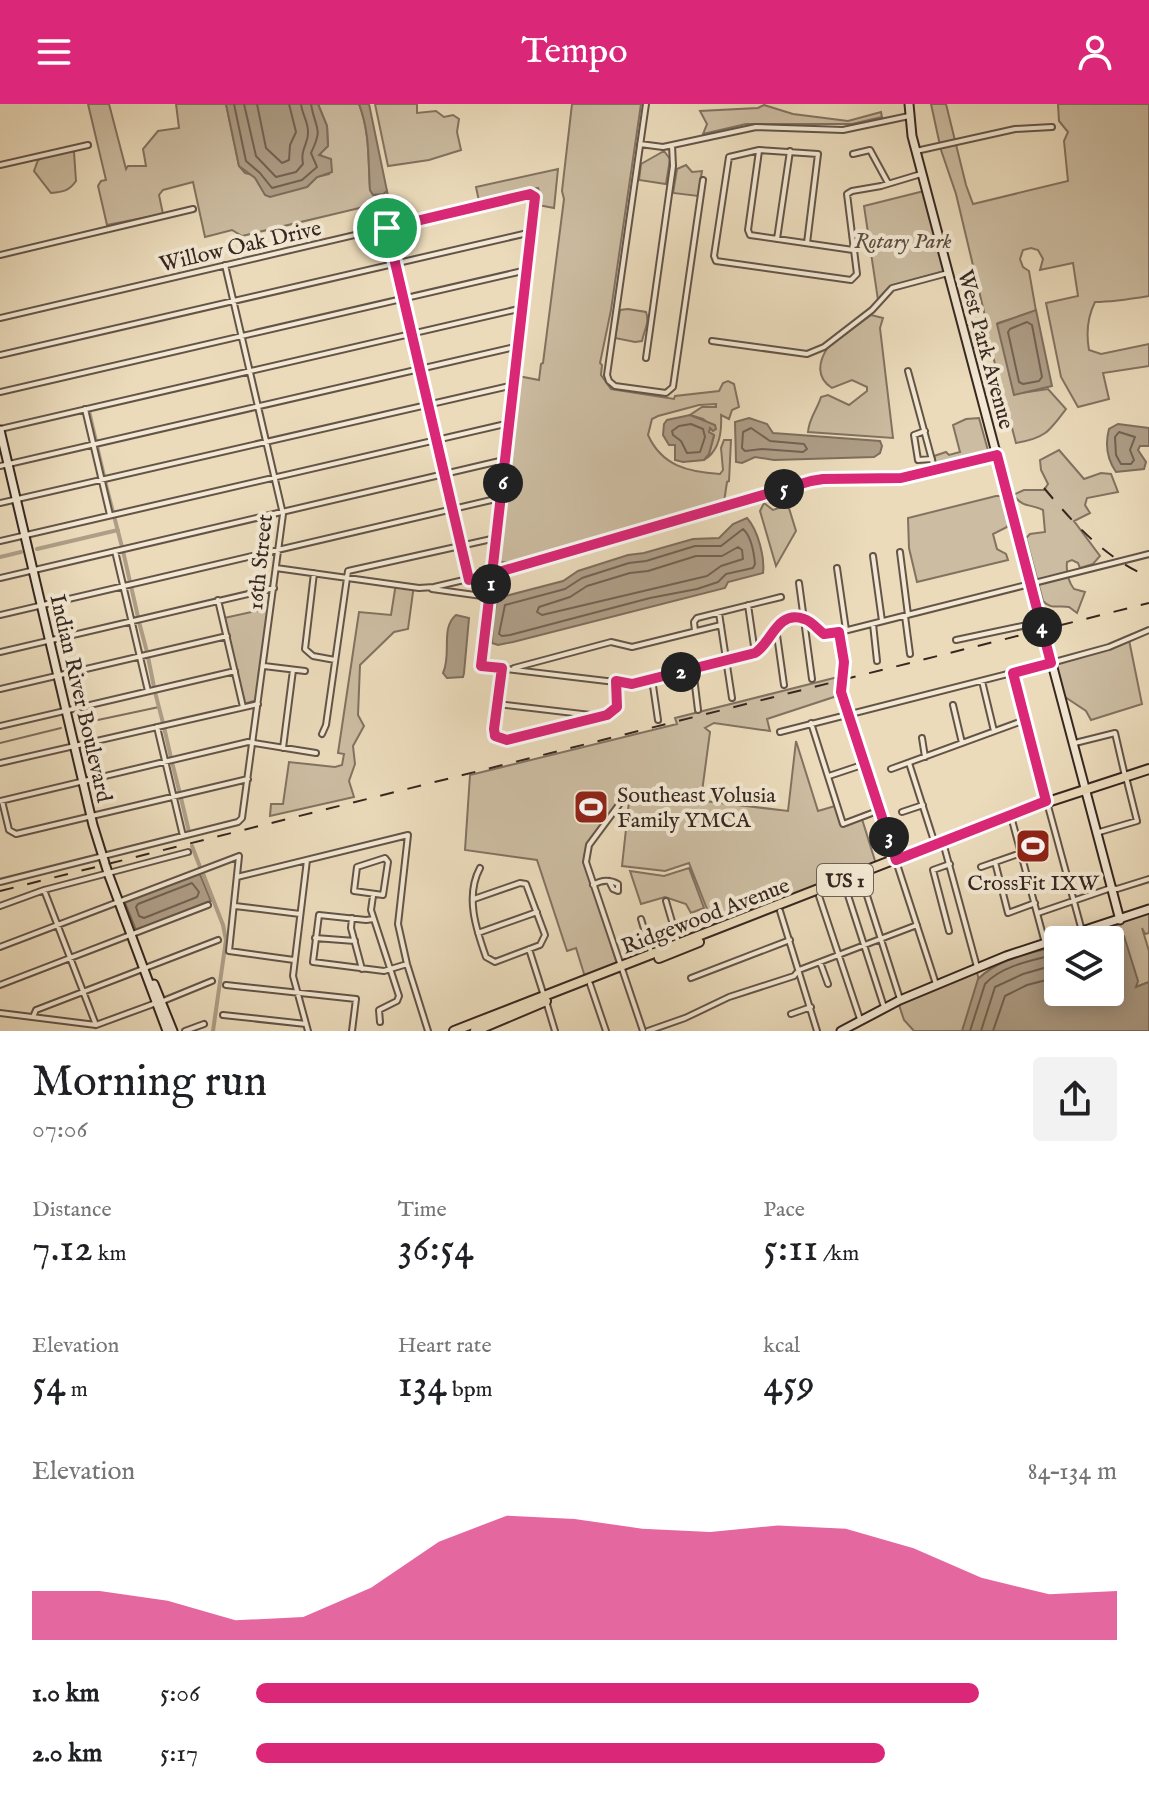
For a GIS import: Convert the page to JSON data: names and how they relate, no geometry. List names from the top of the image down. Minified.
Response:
{"streets":{"main road":["US 1","Ridgewood Avenue"],"street":["Willow Oak Drive","West Park Avenue","16th Street","Indian River Boulevard"]},"crossings":[["Willow Oak Drive","16th Street"],["West Park Avenue","Ridgewood Avenue"]],"parks":["Rotary Park"],"places":{"sports":["Southeast Volusia Family YMCA","CrossFit IXW"]},"page":{"header":"Tempo","pins":["6","5","1","4","2","3"],"heading":["Morning run","07:06"],"stats":[["Distance","7.12 km"],["Time","36:54"],["Pace","5:11 /km"],["Elevation","54 m"],["Heart rate","134 bpm"],["kcal","459"]],"chart":["Elevation","84–134 m"],"list":[{"name":"1.0 km","note":"5:06"},{"name":"2.0 km","note":"5:17"}]}}
